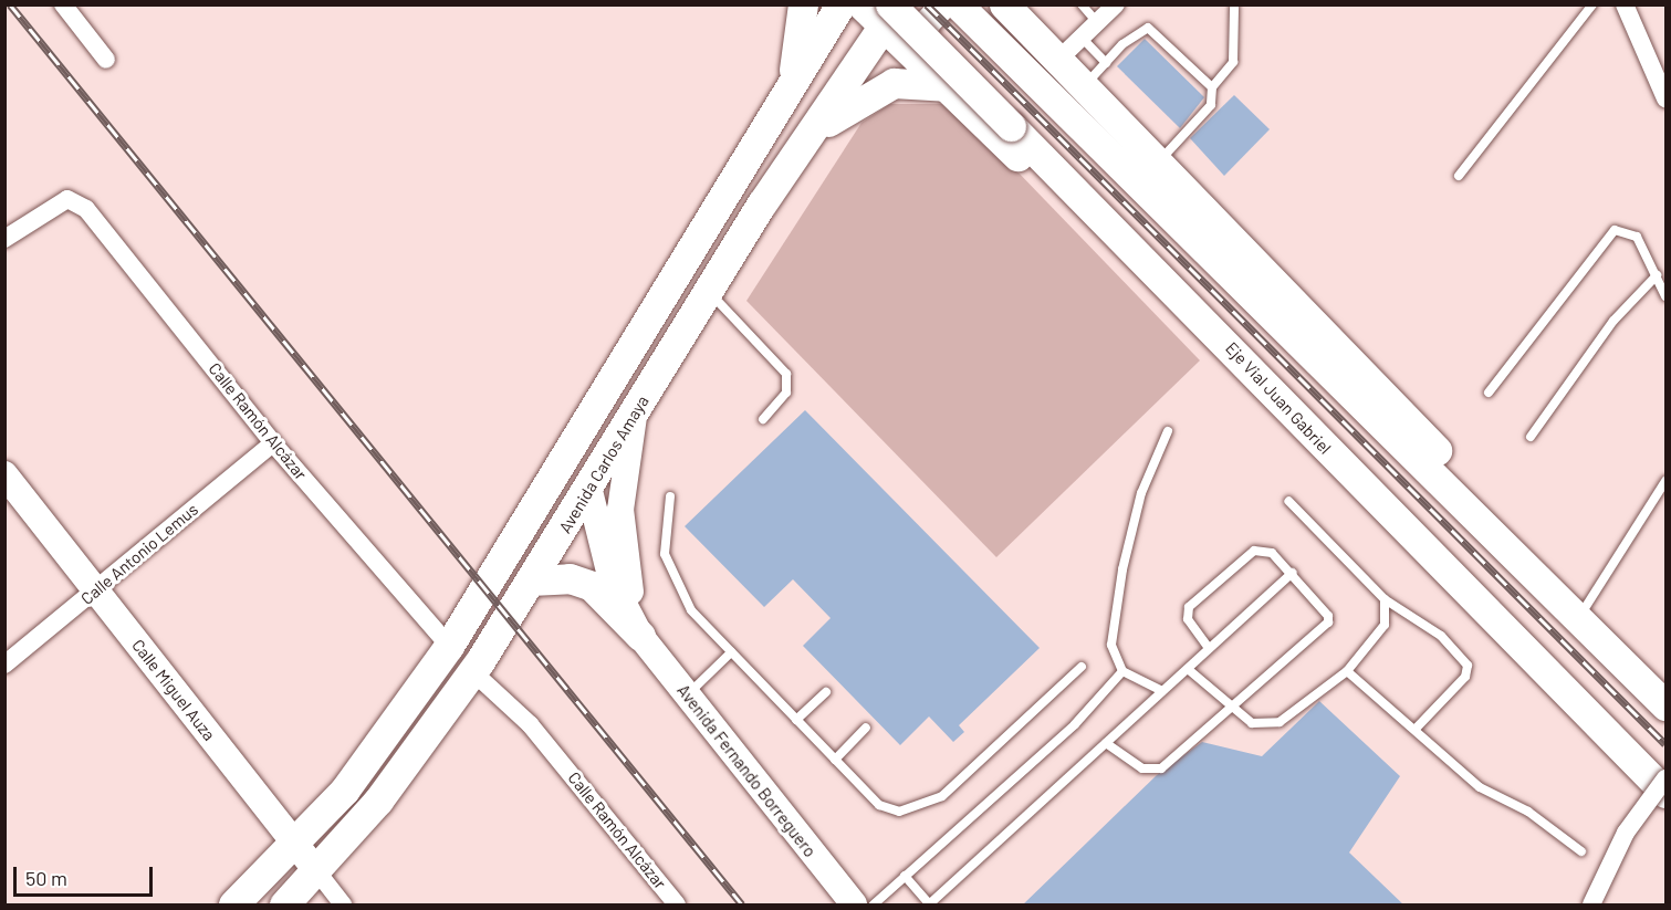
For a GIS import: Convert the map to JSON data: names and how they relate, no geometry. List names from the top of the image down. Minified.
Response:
{"streets":{"main road":["Eje Vial Juan Gabriel","Avenida Carlos Amaya","Calle Miguel Auza","Avenida Fernando Borreguero"],"street":["Calle Ramón Alcázar","Calle Antonio Lemus"]},"crossings":[["Eje Vial Juan Gabriel","Avenida Carlos Amaya"],["Calle Ramón Alcázar","Avenida Carlos Amaya"],["Calle Ramón Alcázar","Calle Antonio Lemus"],["Avenida Carlos Amaya","Calle Miguel Auza"],["Avenida Carlos Amaya","Avenida Fernando Borreguero"],["Calle Antonio Lemus","Calle Miguel Auza"]],"scale_bar":"50 m"}
